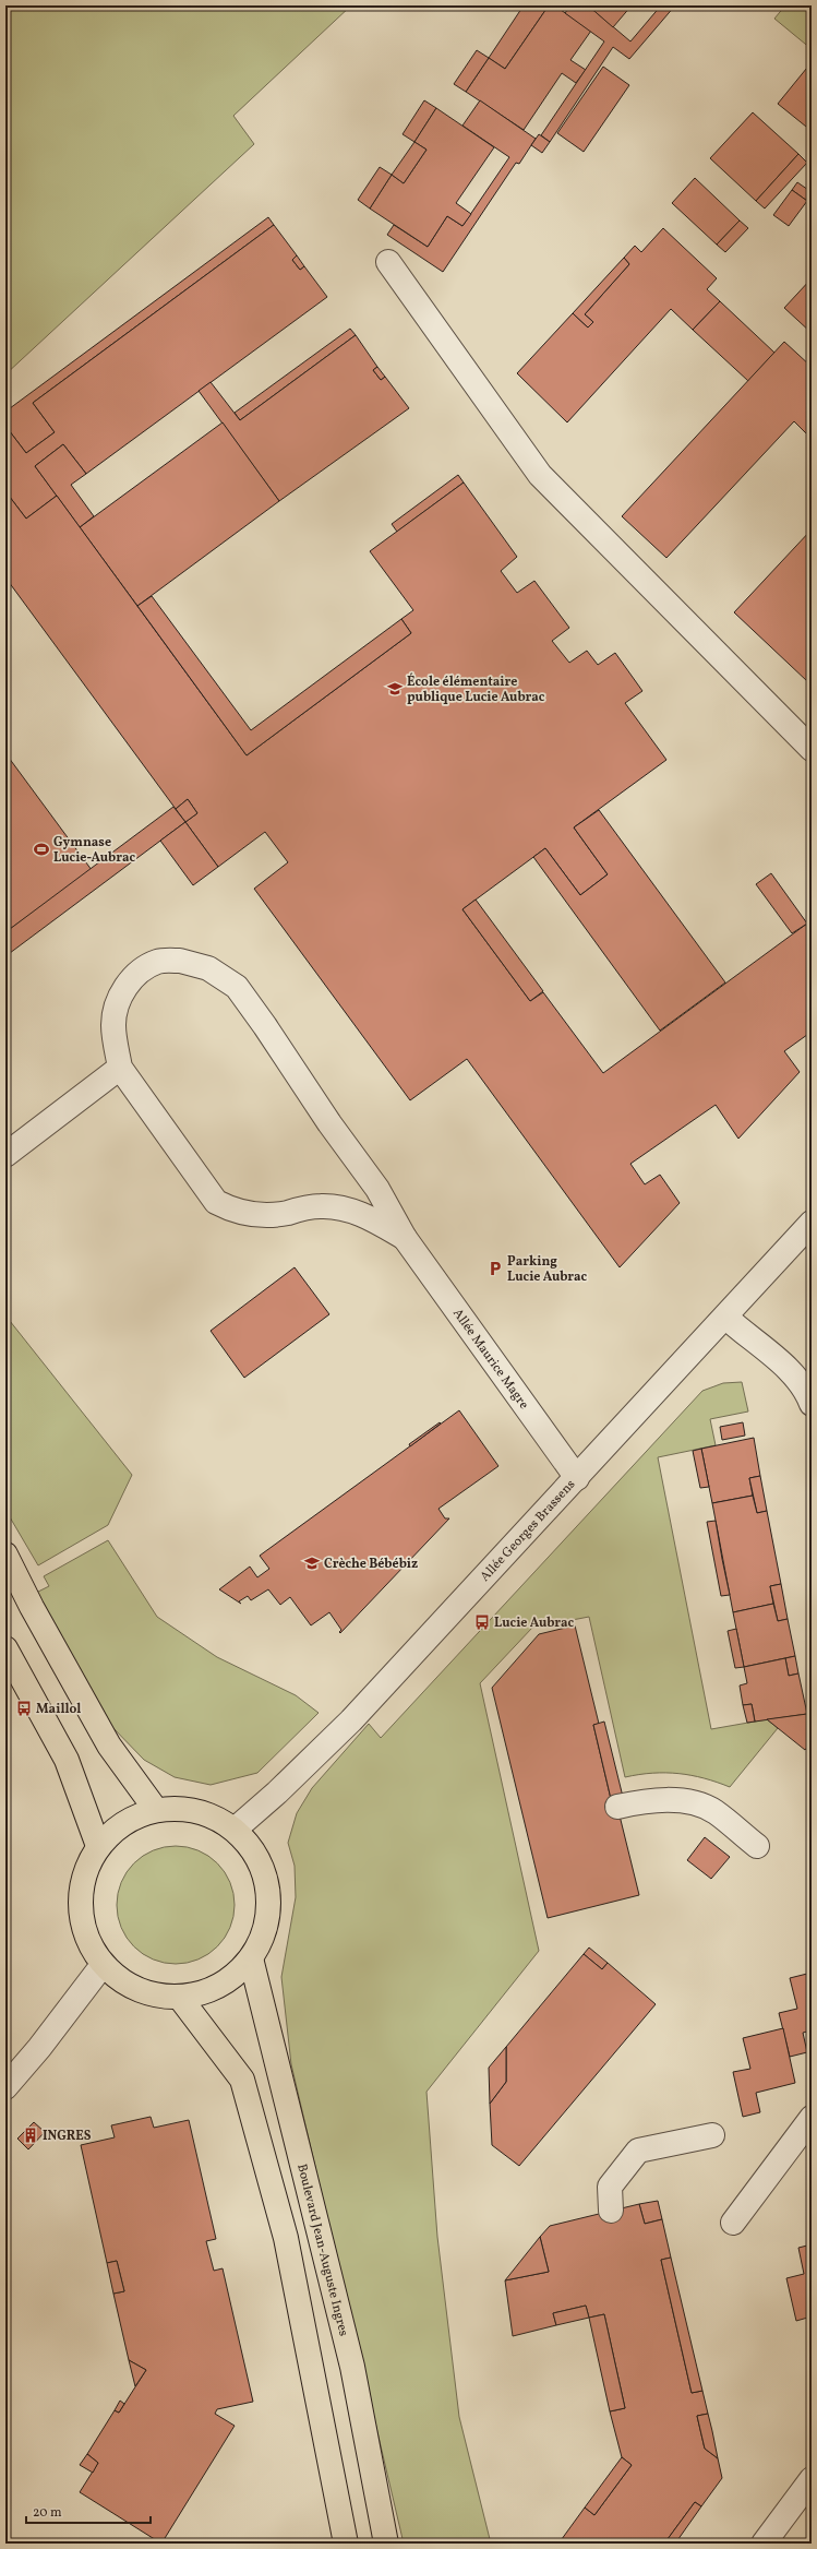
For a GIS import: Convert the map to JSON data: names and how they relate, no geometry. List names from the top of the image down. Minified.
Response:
{"streets":{"main road":["Boulevard Jean-Auguste Ingres"],"street":["Allée Maurice Magre","Allée Georges Brassens"]},"crossings":[["Allée Maurice Magre","Allée Georges Brassens"]],"places":{"school or university":["École élémentaire publique Lucie Aubrac","Crèche Bébébiz"],"sports":["Gymnase Lucie-Aubrac"],"parking":["Parking Lucie Aubrac"],"bus stop":["Lucie Aubrac","Maillol"],"building":["INGRES"]},"scale_bar":"20 m"}
